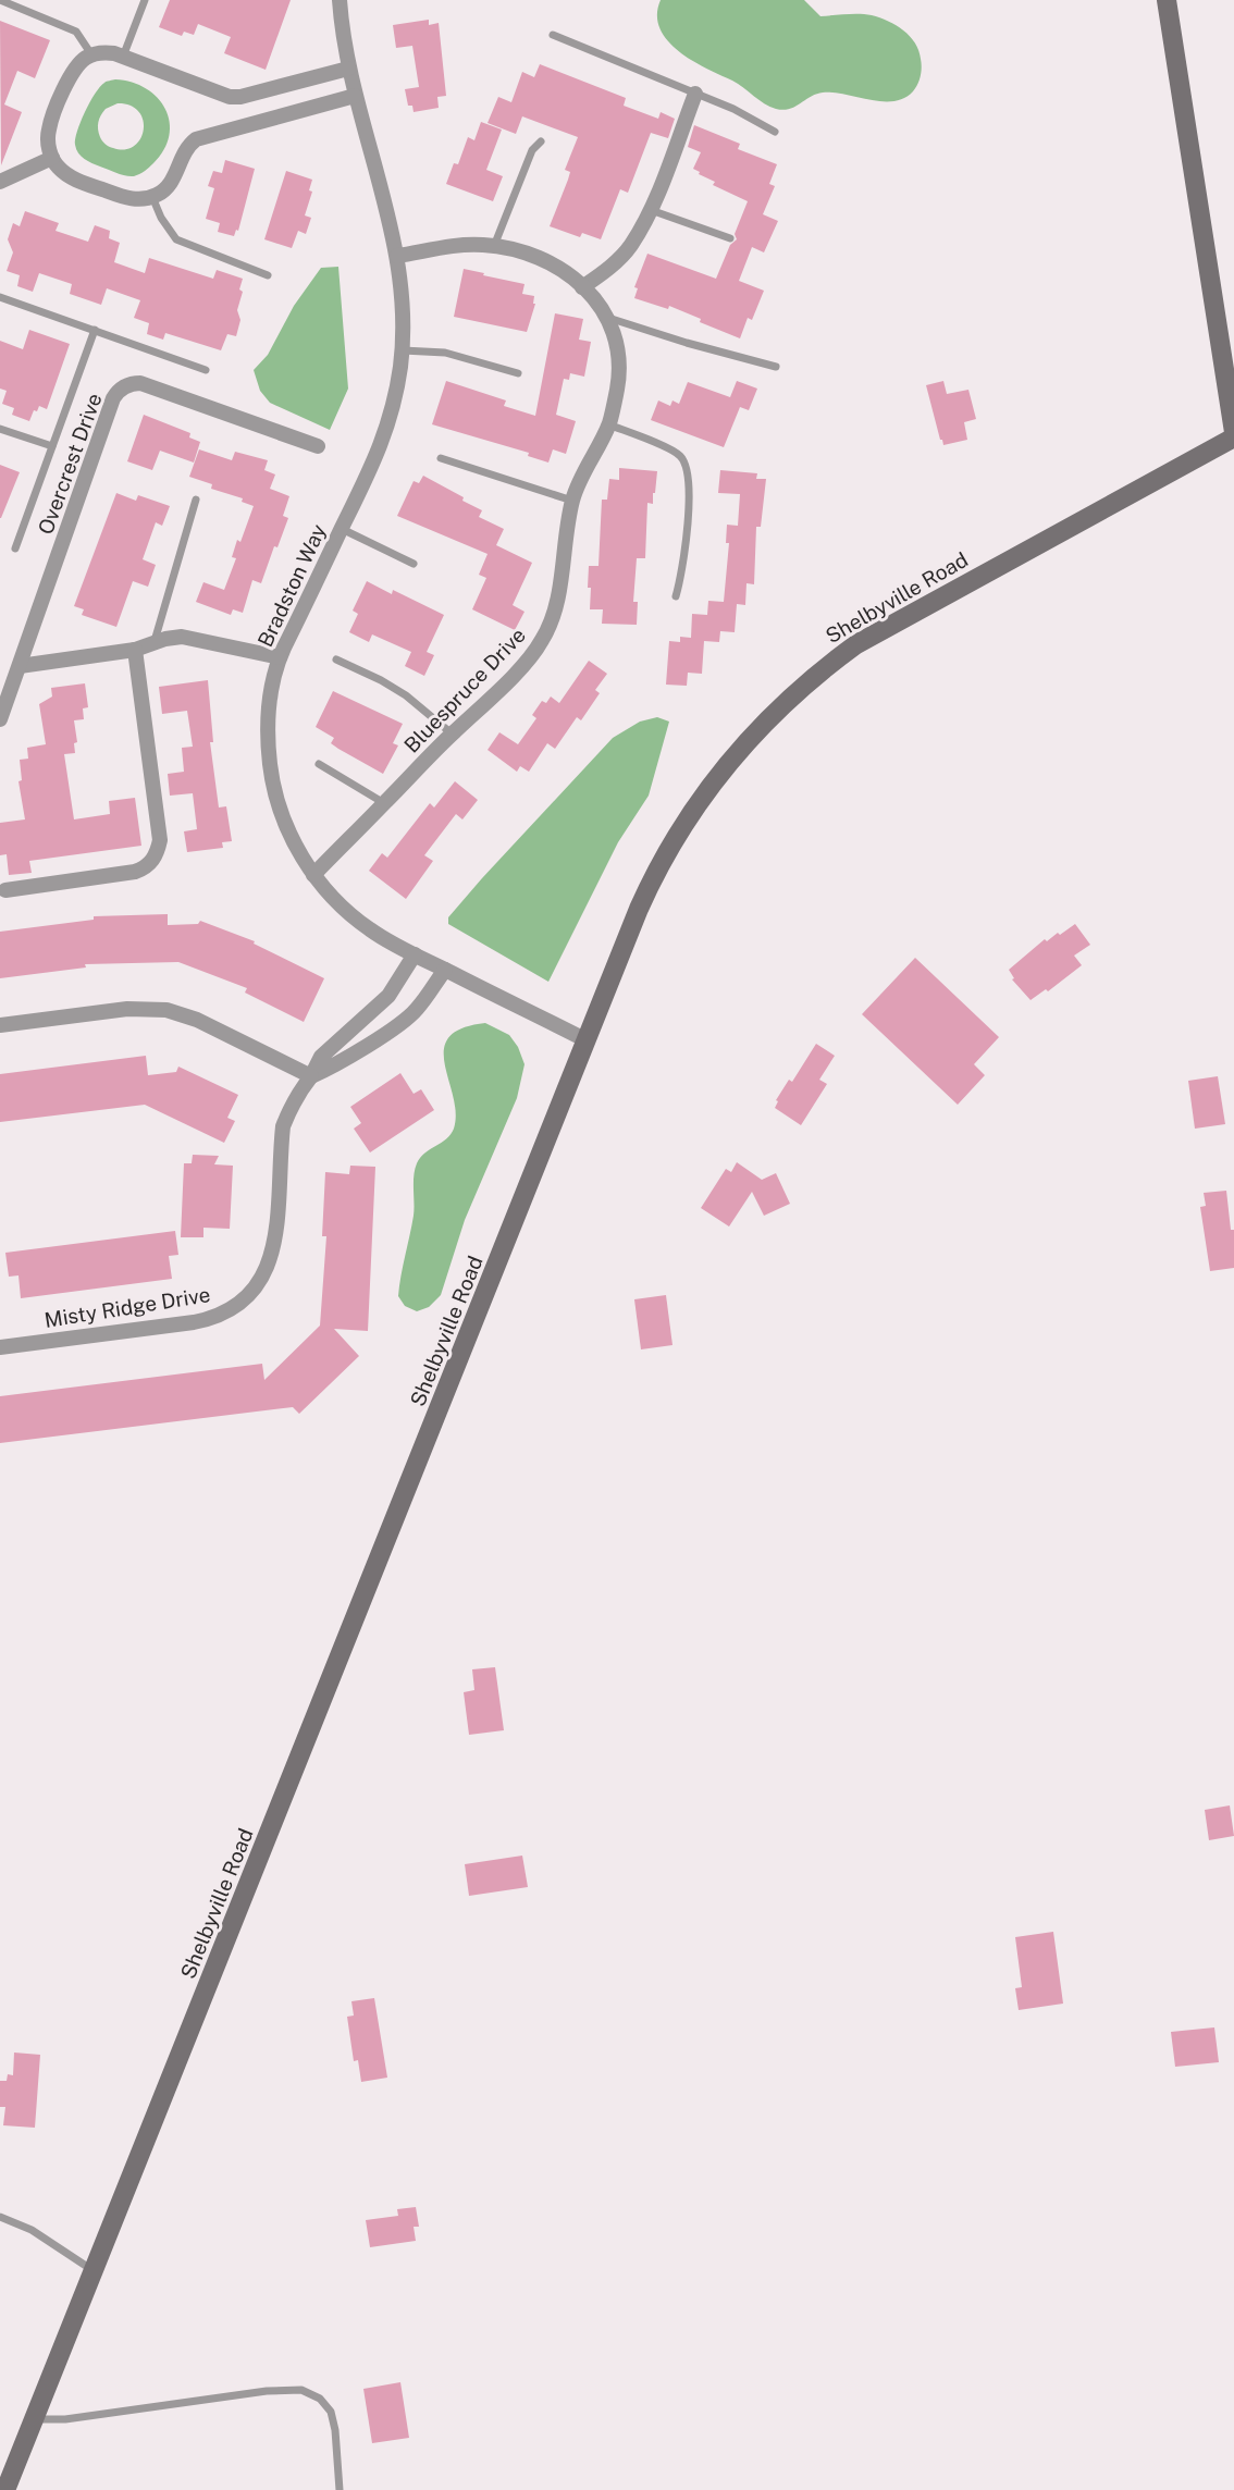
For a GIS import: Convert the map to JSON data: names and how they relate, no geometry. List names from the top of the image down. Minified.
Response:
{"streets":{"main road":["Shelbyville Road"],"street":["Overcrest Drive","Bradston Way","Bluespruce Drive","Misty Ridge Drive"]},"crossings":[["Bradston Way","Shelbyville Road"],["Bradston Way","Bluespruce Drive"],["Bradston Way","Misty Ridge Drive"]]}
